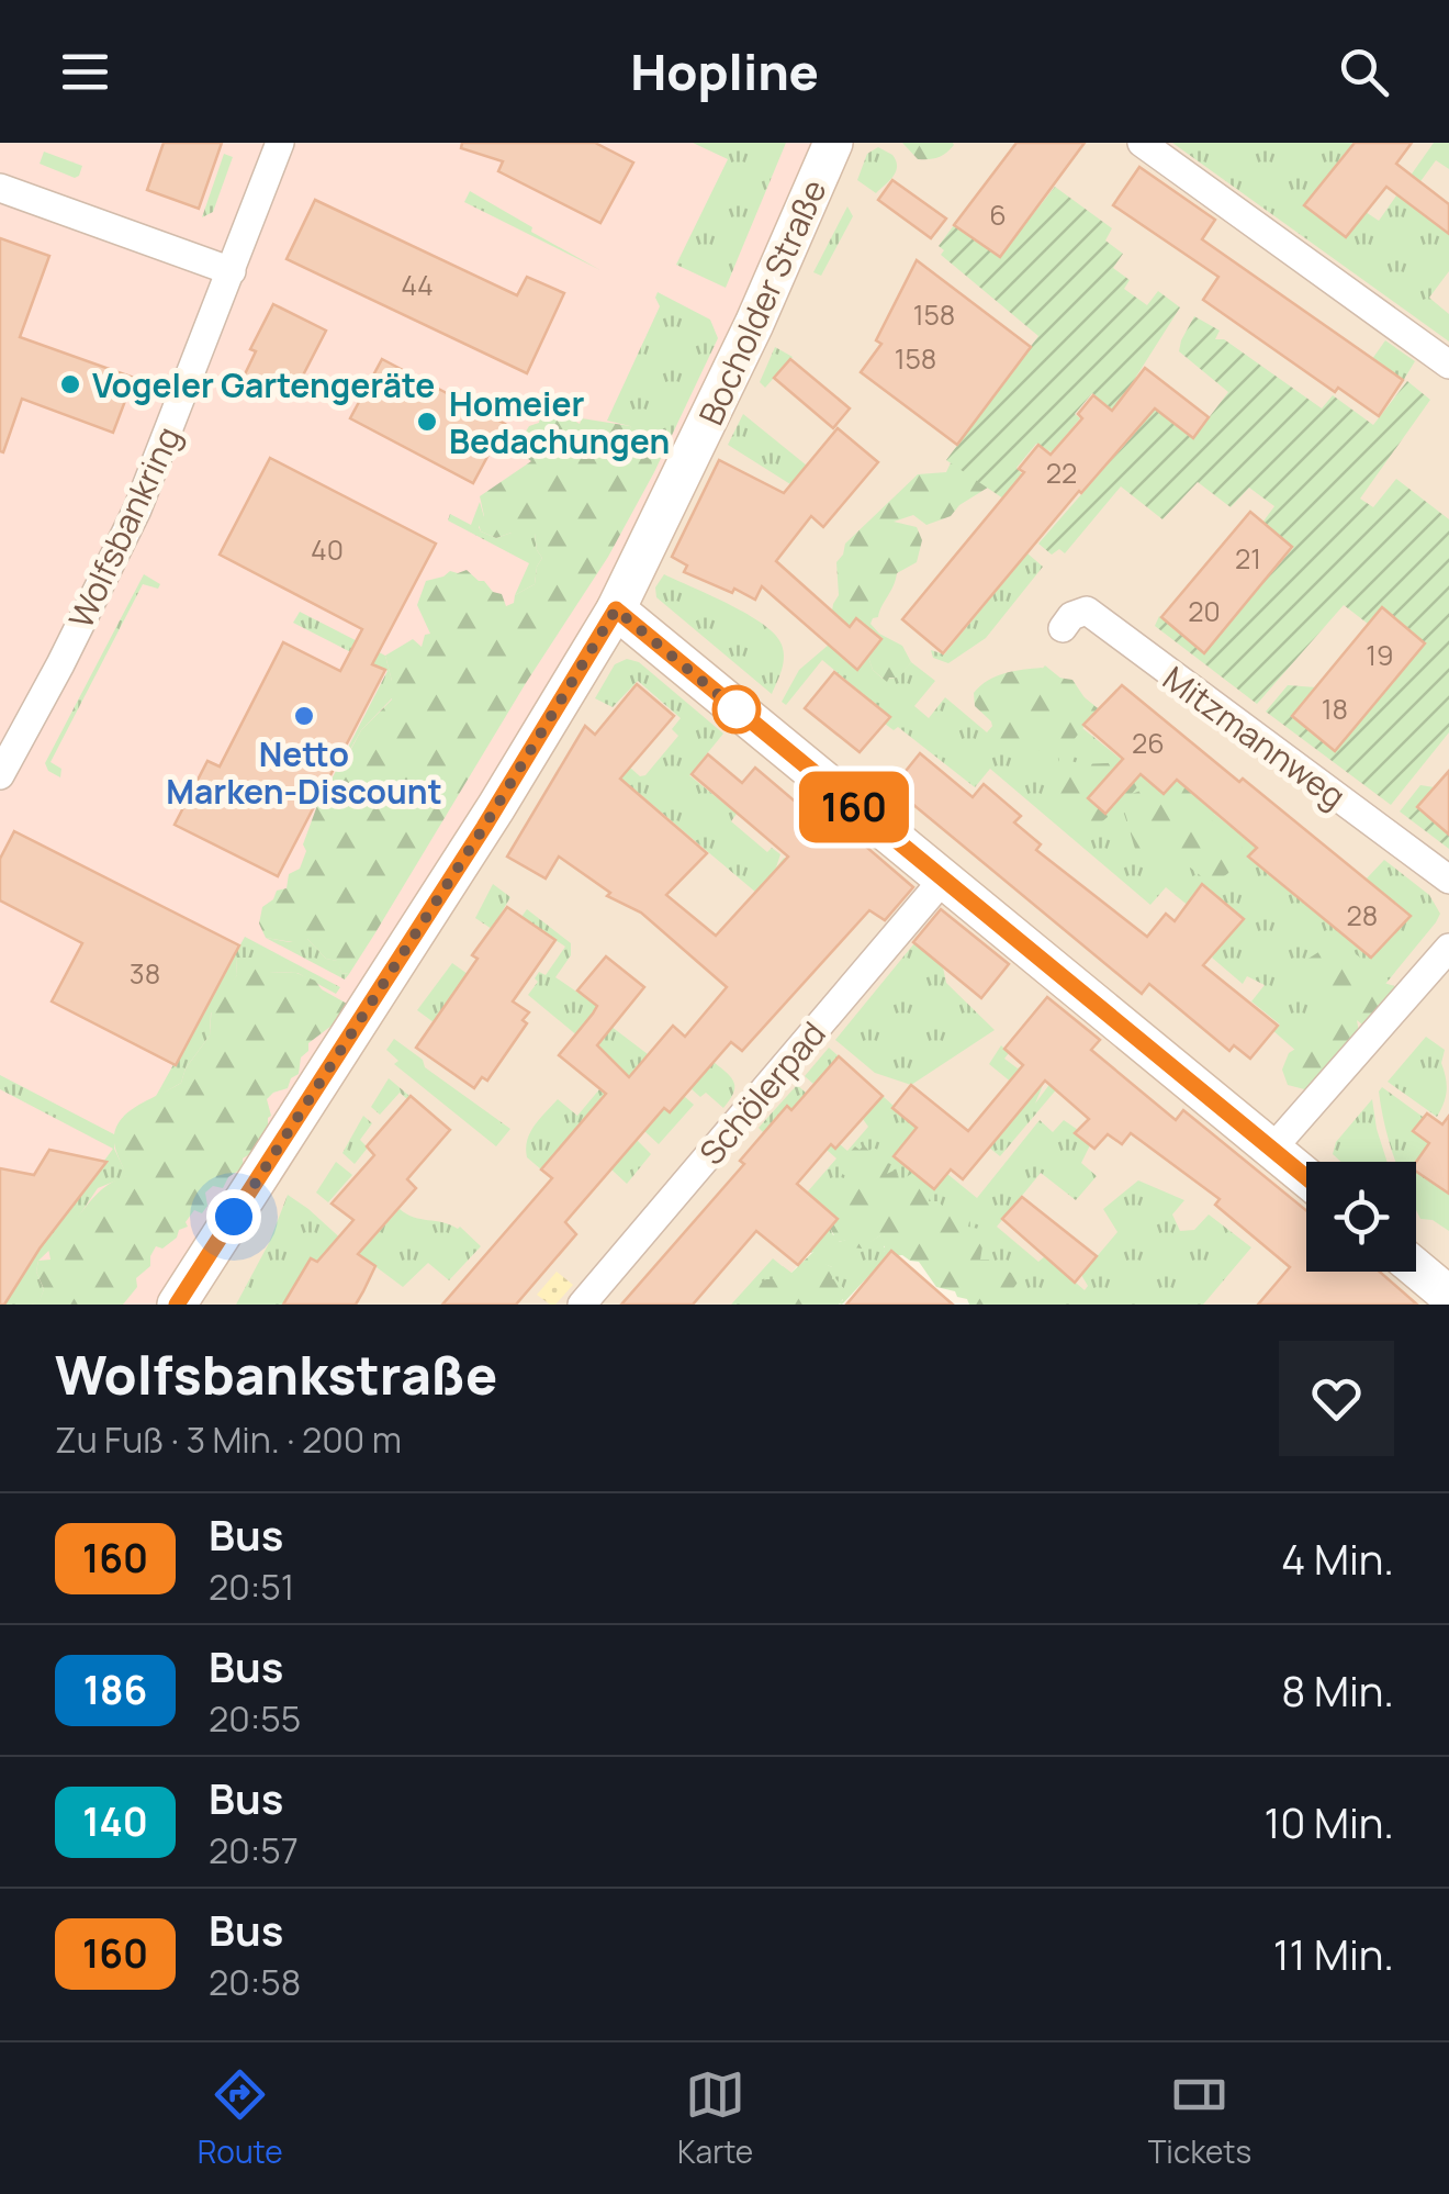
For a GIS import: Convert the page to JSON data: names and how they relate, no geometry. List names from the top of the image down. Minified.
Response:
{"streets":{"main road":["Bocholder Straße"],"street":["Wolfsbankring","Mitzmannweg","Schölerpad"]},"places":["Vogeler Gartengeräte","Homeier Bedachungen","Netto Marken-Discount"],"lines":["bus line 160"],"house_numbers":["6","44","158","158","22","40","21","20","19","18","26","28","38"],"page":{"header":"Hopline","on_map":"160","heading":["Wolfsbankstraße","Zu Fuß · 3 Min. · 200 m"],"list":[{"mark":"160","name":"Bus","note":"20:51","value":"4 Min."},{"mark":"186","name":"Bus","note":"20:55","value":"8 Min."},{"mark":"140","name":"Bus","note":"20:57","value":"10 Min."},{"mark":"160","name":"Bus","note":"20:58","value":"11 Min."}],"tabs":["Route","Karte","Tickets"]}}
